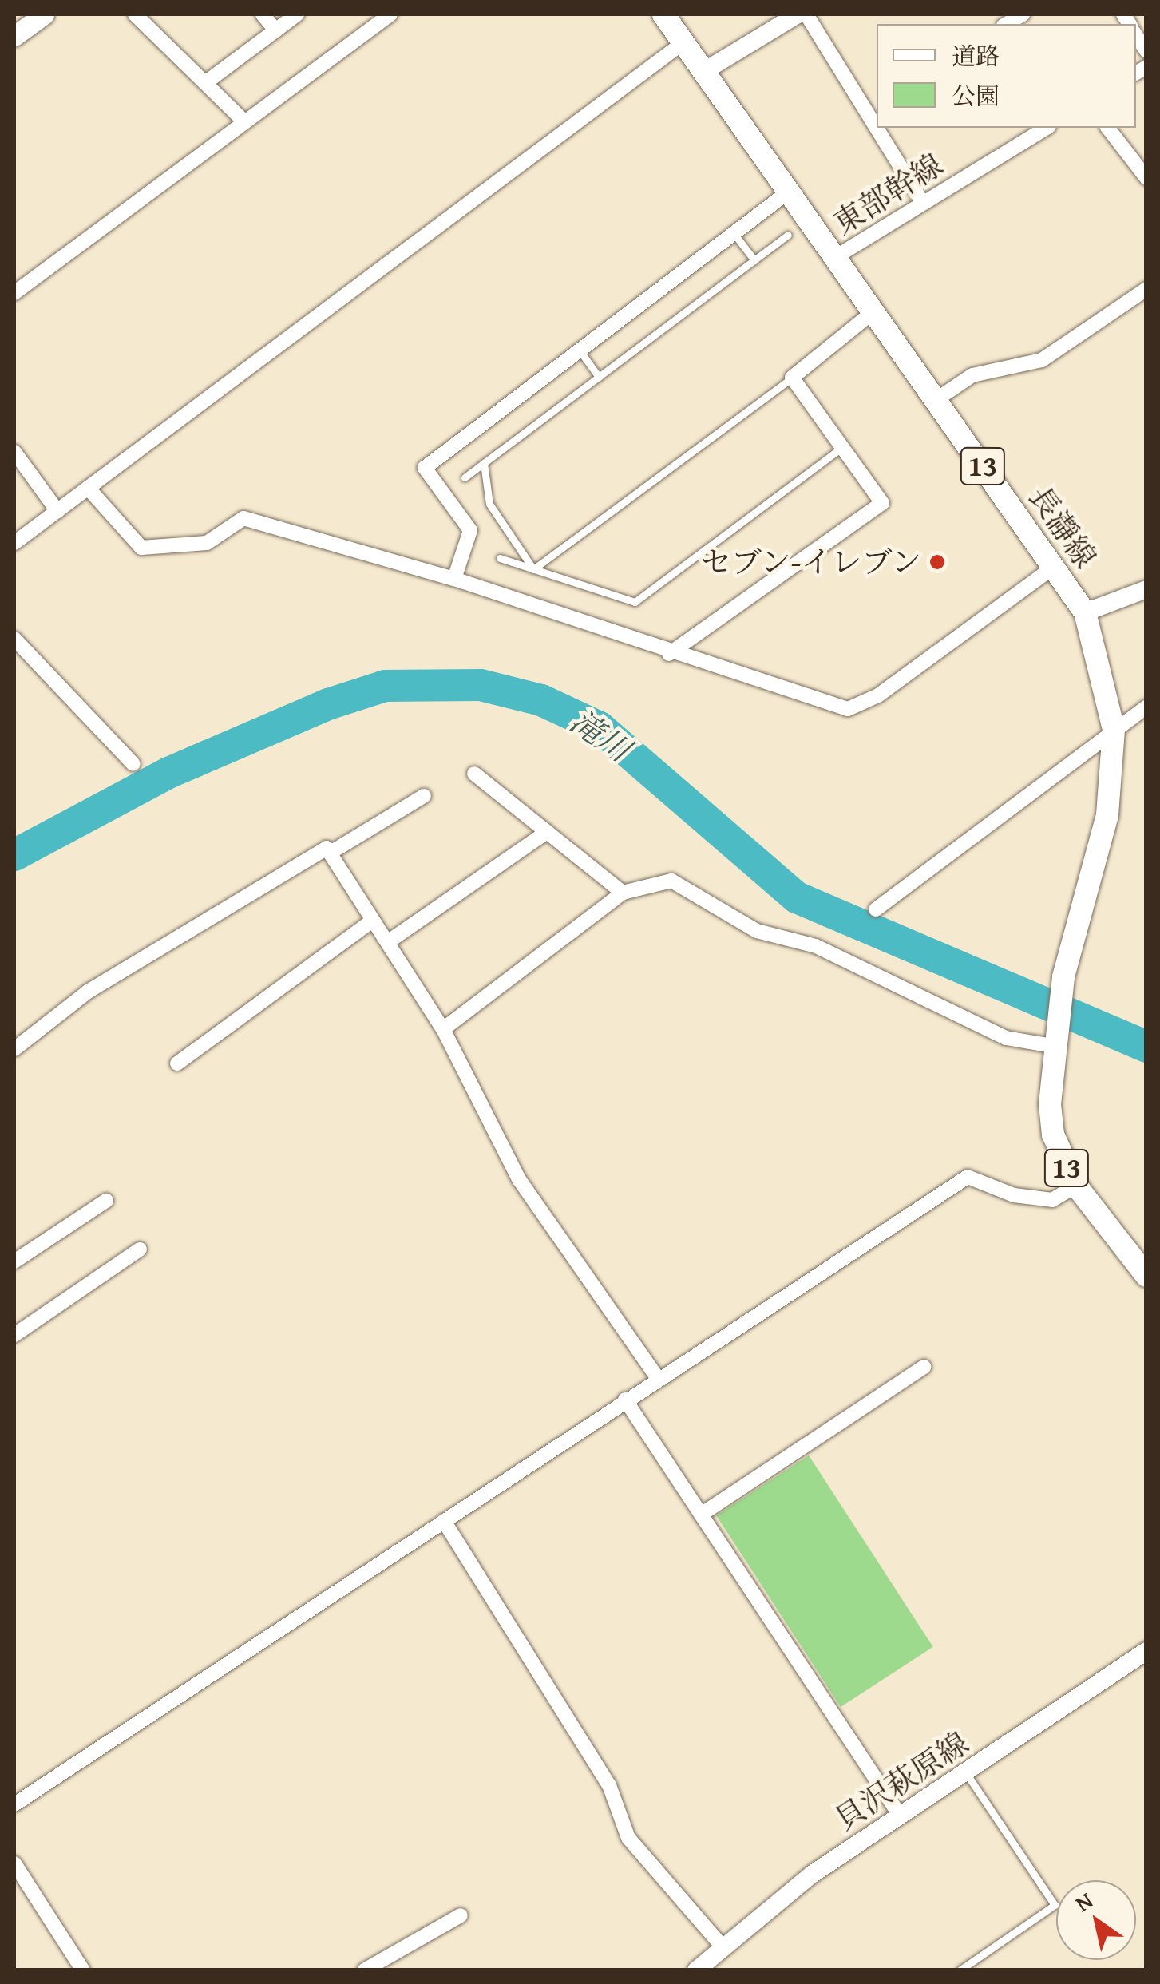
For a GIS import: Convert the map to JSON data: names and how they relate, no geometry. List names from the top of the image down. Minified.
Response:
{"streets":{"main road":["13","長瀞線"],"street":["東部幹線","貝沢萩原線"]},"crossings":[["東部幹線","長瀞線"],["13","長瀞線"]],"water":["滝川"],"places":["セブン-イレブン"],"legend":["道路","公園"],"north":"top left"}
